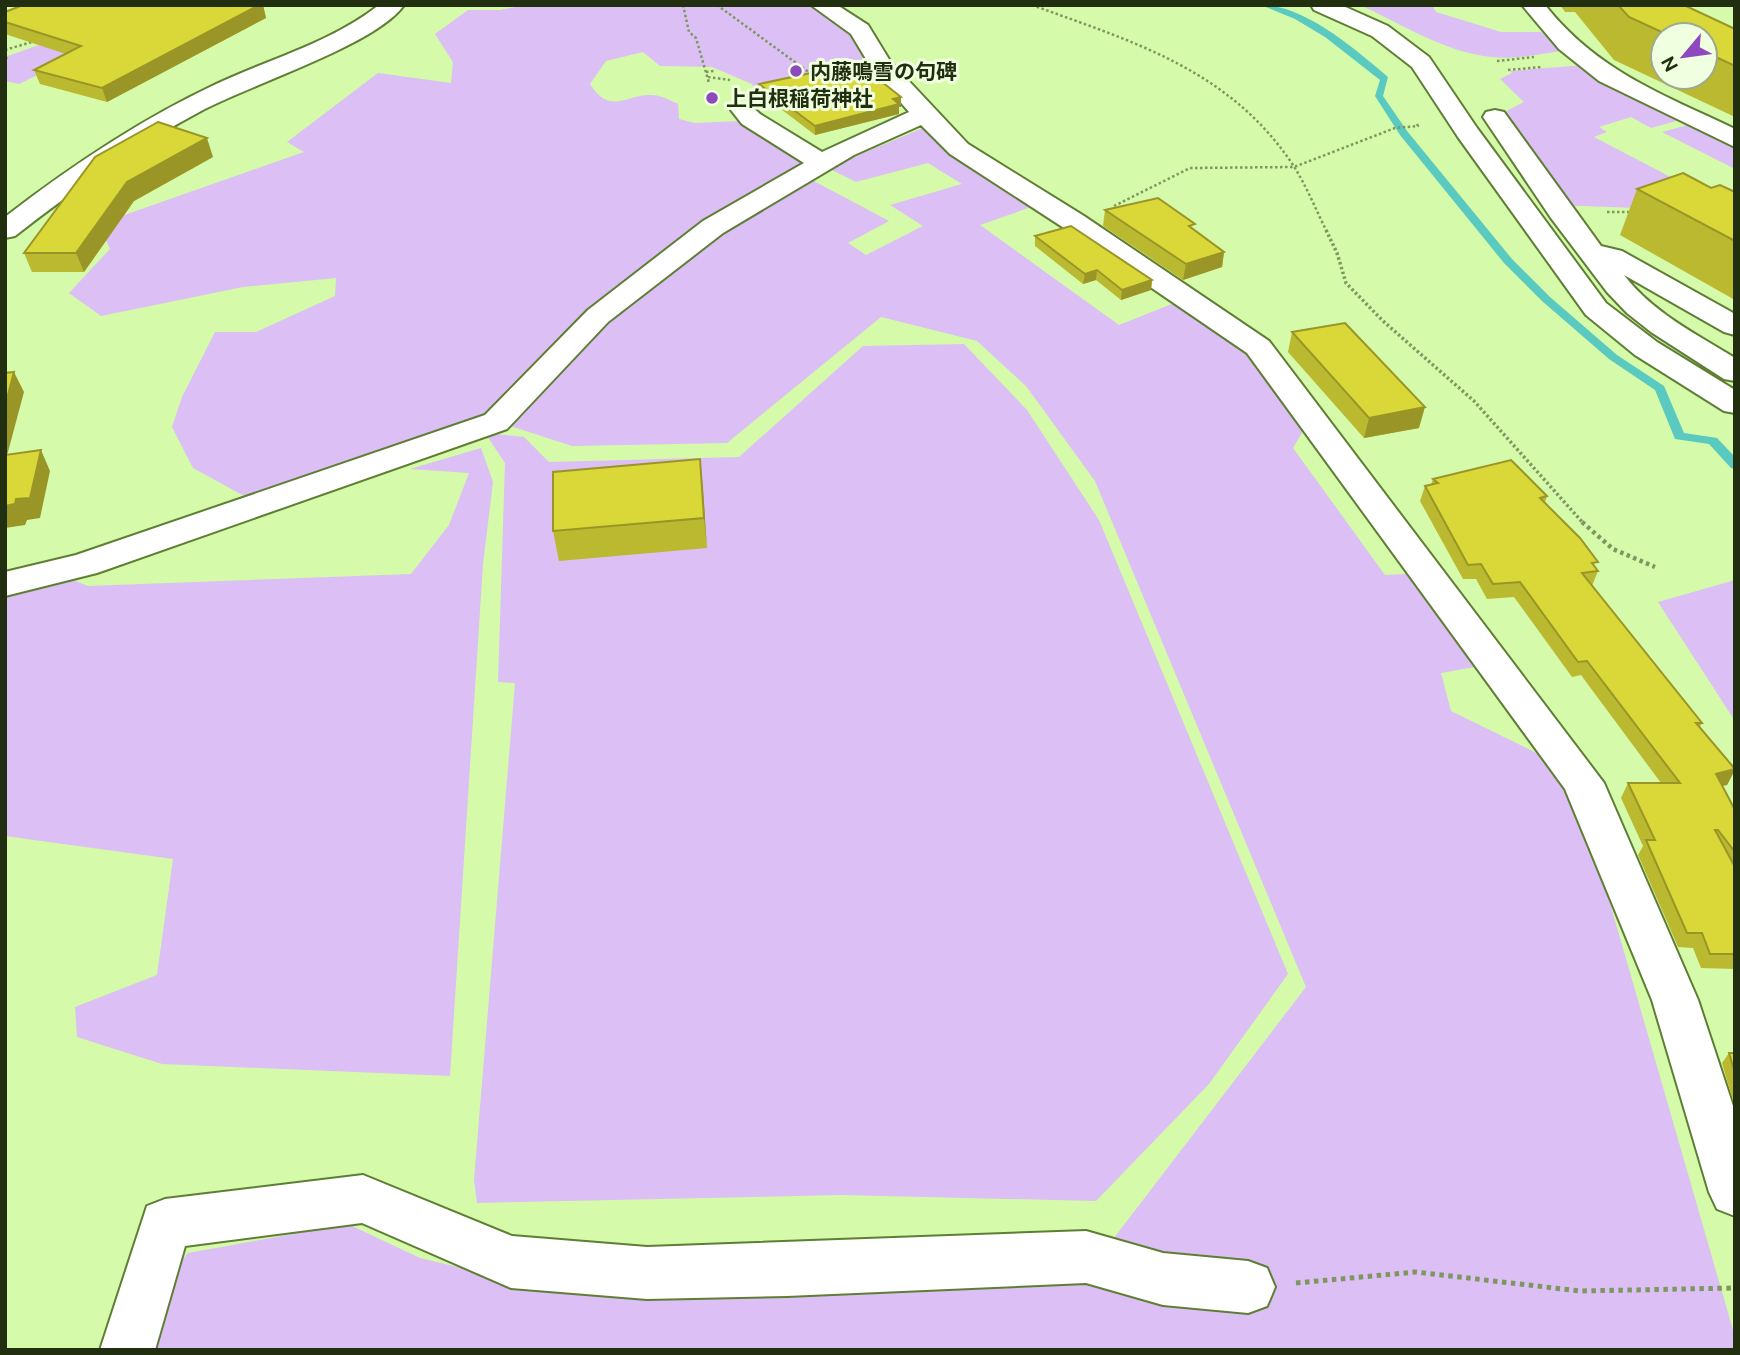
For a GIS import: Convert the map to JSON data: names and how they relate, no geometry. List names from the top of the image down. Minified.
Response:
{"places":["内藤鳴雪の句碑","上白根稲荷神社"],"north":"bottom left"}
